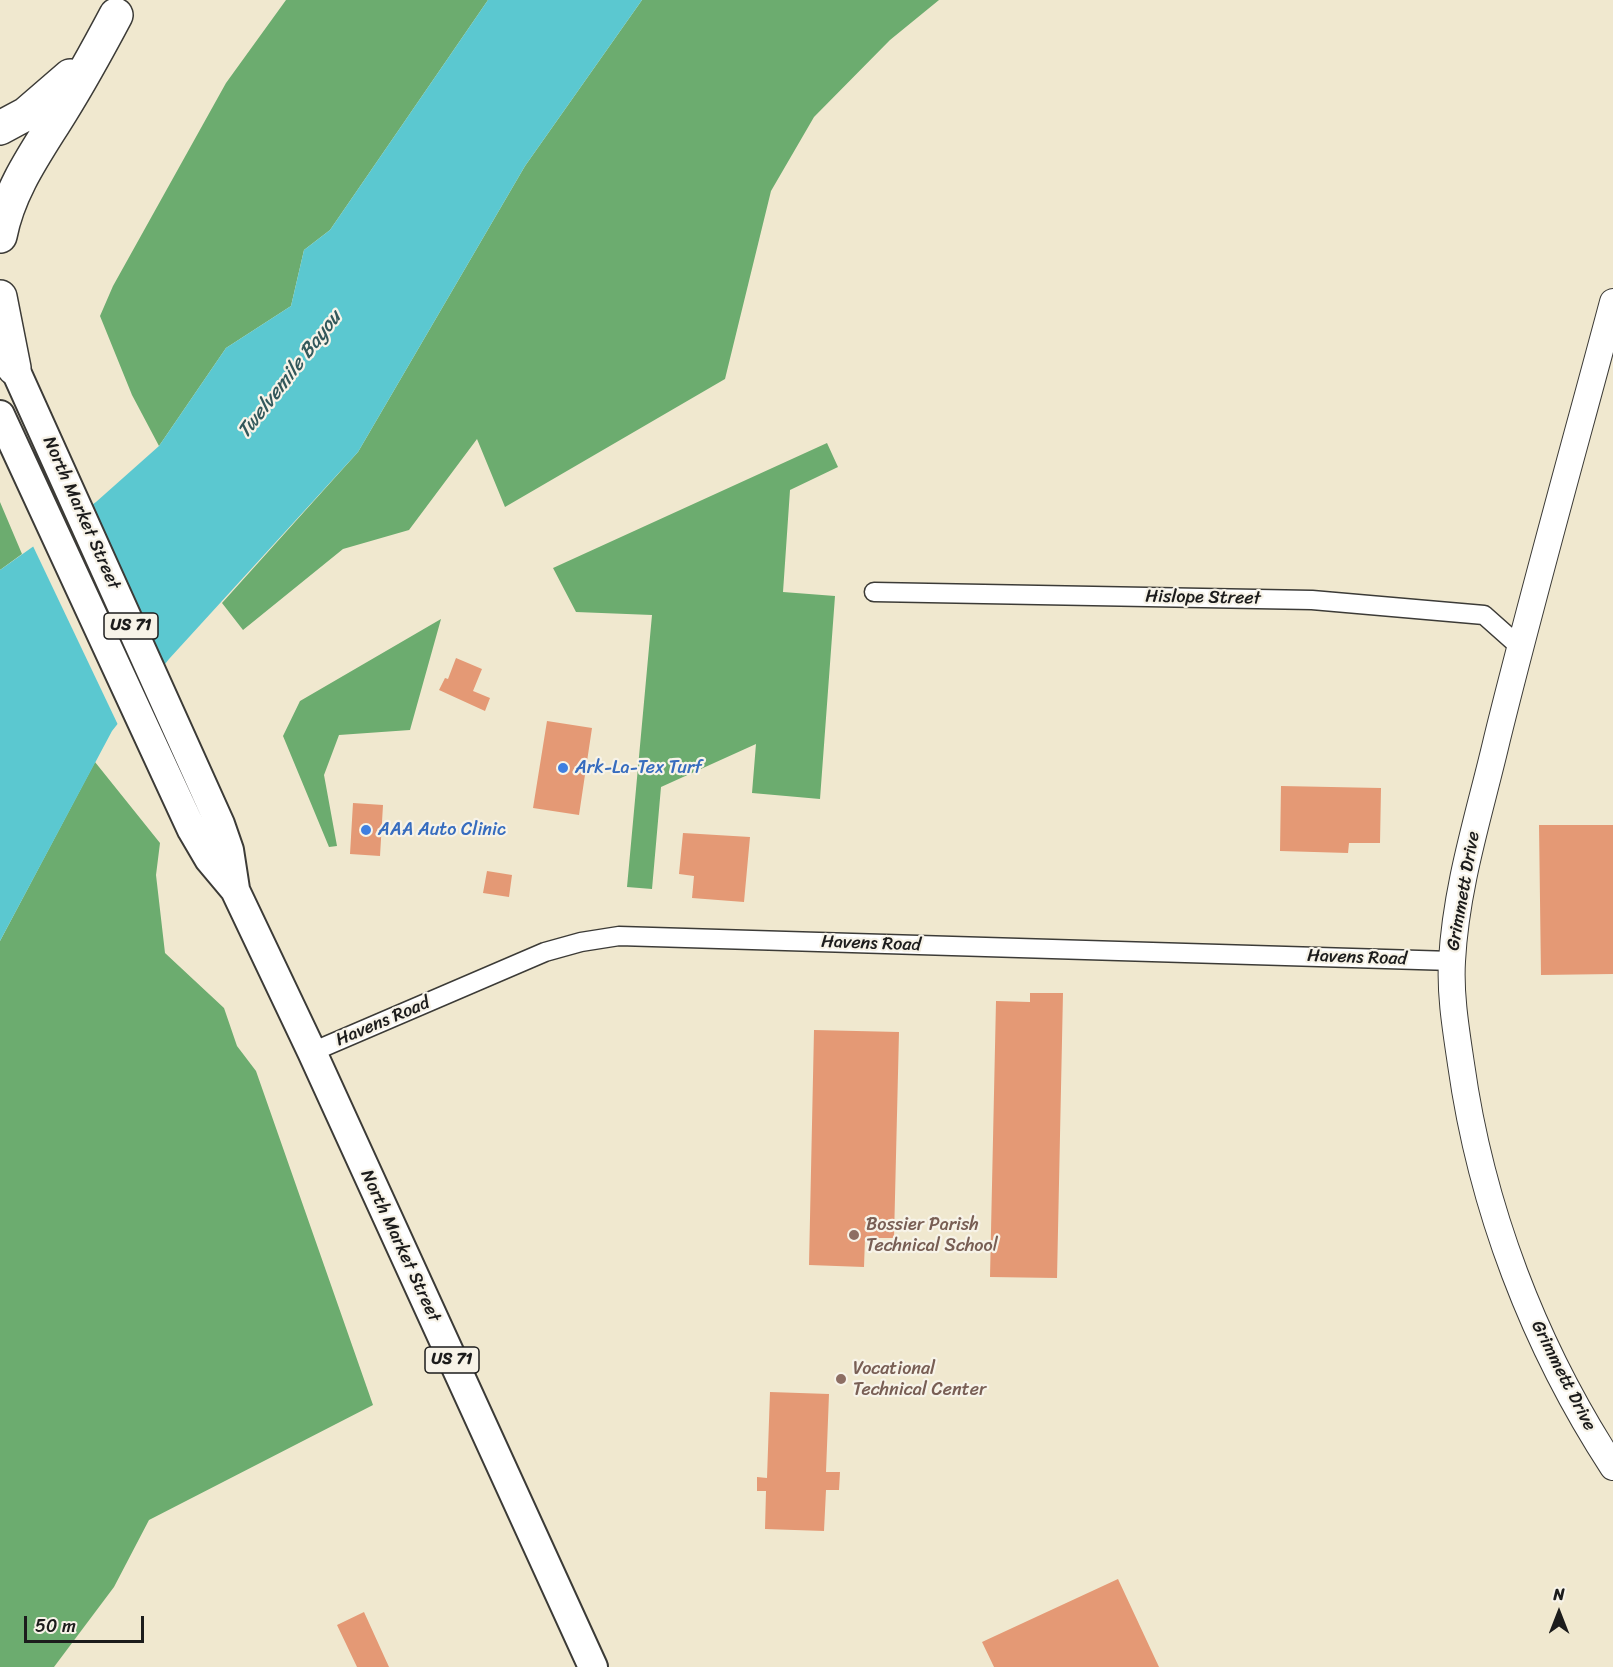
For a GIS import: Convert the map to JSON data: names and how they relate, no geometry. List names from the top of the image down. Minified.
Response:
{"streets":{"main road":["North Market Street","US 71","Grimmett Drive"],"street":["Hislope Street","Havens Road"]},"crossings":[["North Market Street","Havens Road"],["Hislope Street","Grimmett Drive"],["Grimmett Drive","Havens Road"]],"water":["Twelvemile Bayou"],"places":["Ark-La-Tex Turf","AAA Auto Clinic","Bossier Parish Technical School","Vocational Technical Center"],"scale_bar":"50 m","north":"top"}
